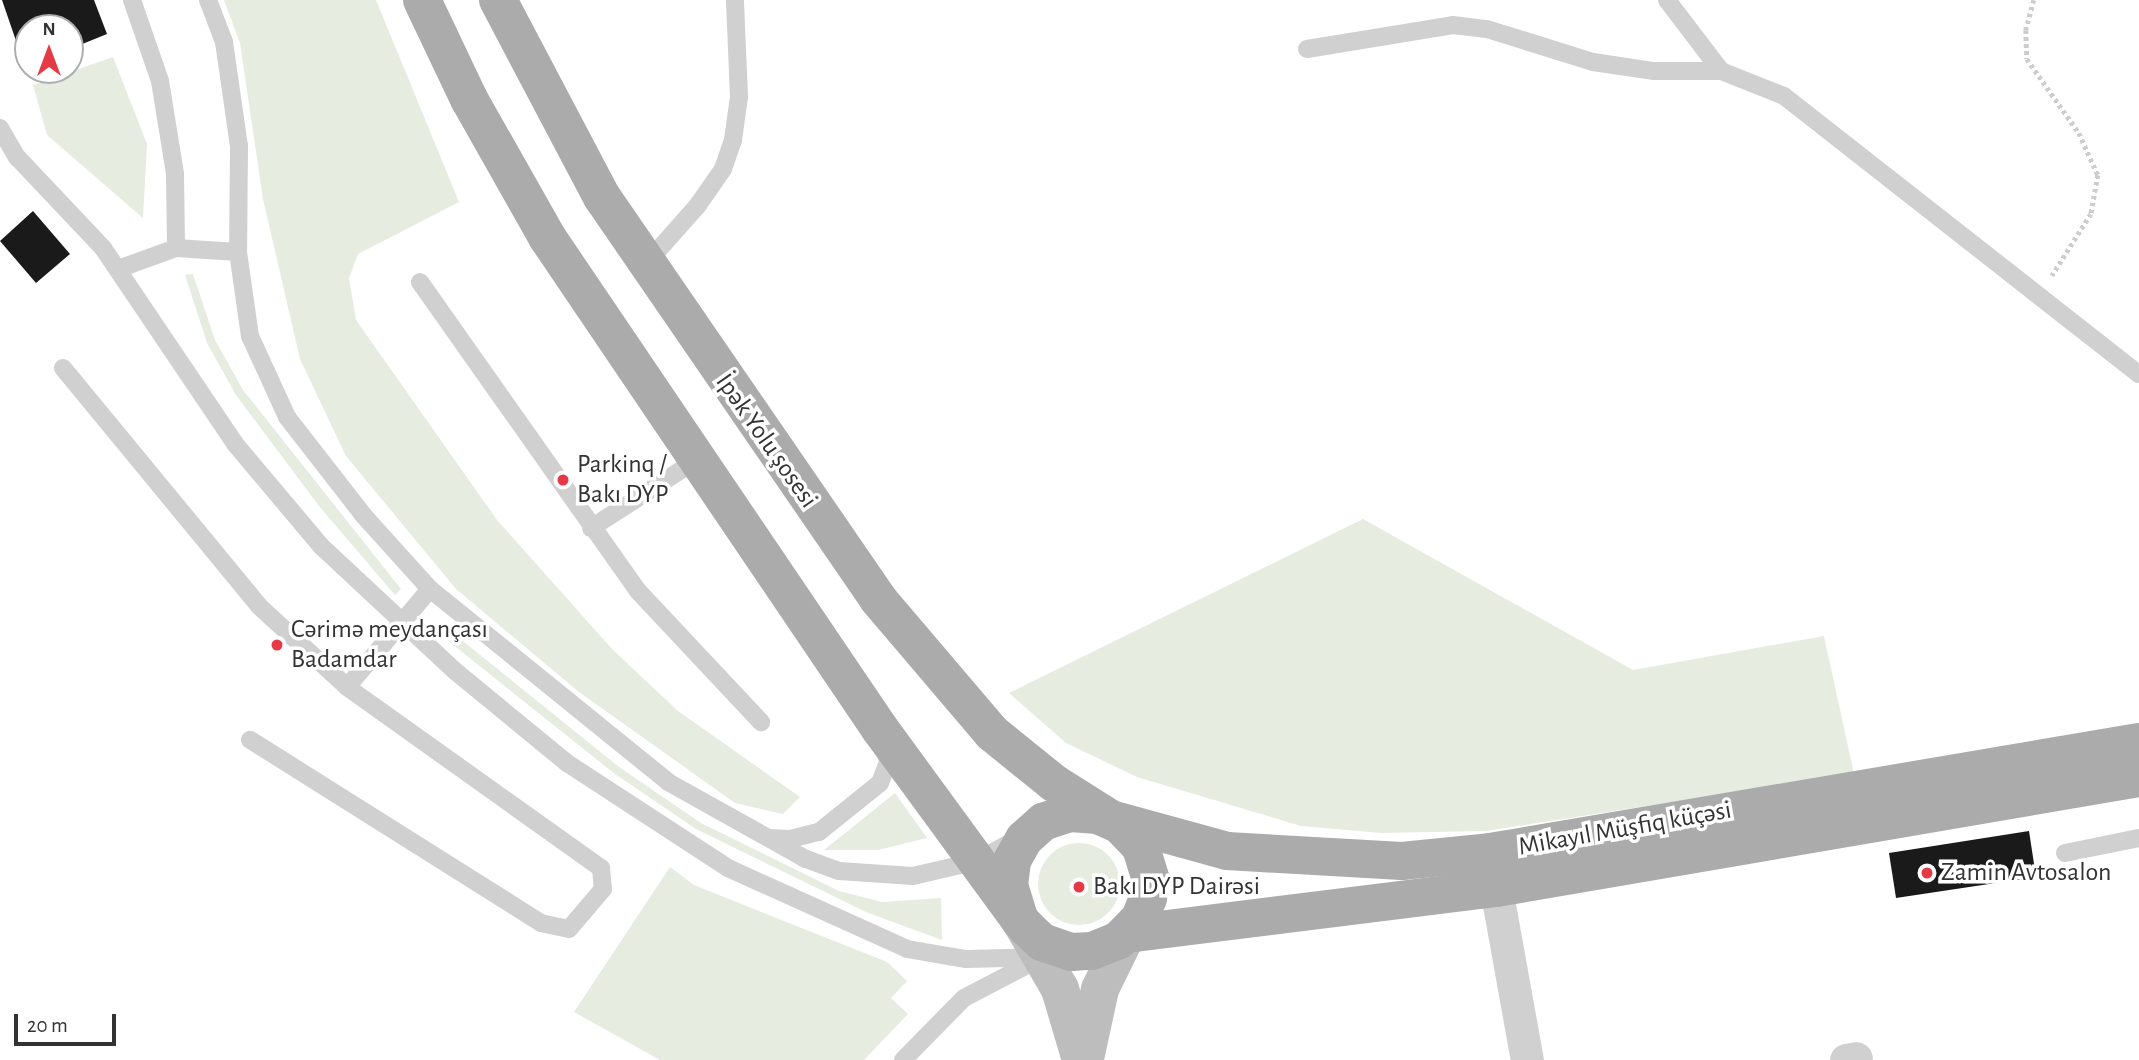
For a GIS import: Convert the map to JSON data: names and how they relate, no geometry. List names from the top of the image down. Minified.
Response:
{"streets":{"main road":["İpək Yolu şosesi","Mikayıl Müşfiq küçəsi"]},"crossings":[["İpək Yolu şosesi","Mikayıl Müşfiq küçəsi"]],"places":["Parkinq / Bakı DYP","Cərimə meydançası Badamdar","Zamin Avtosalon","Bakı DYP Dairəsi"],"scale_bar":"20 m","north":"top"}
